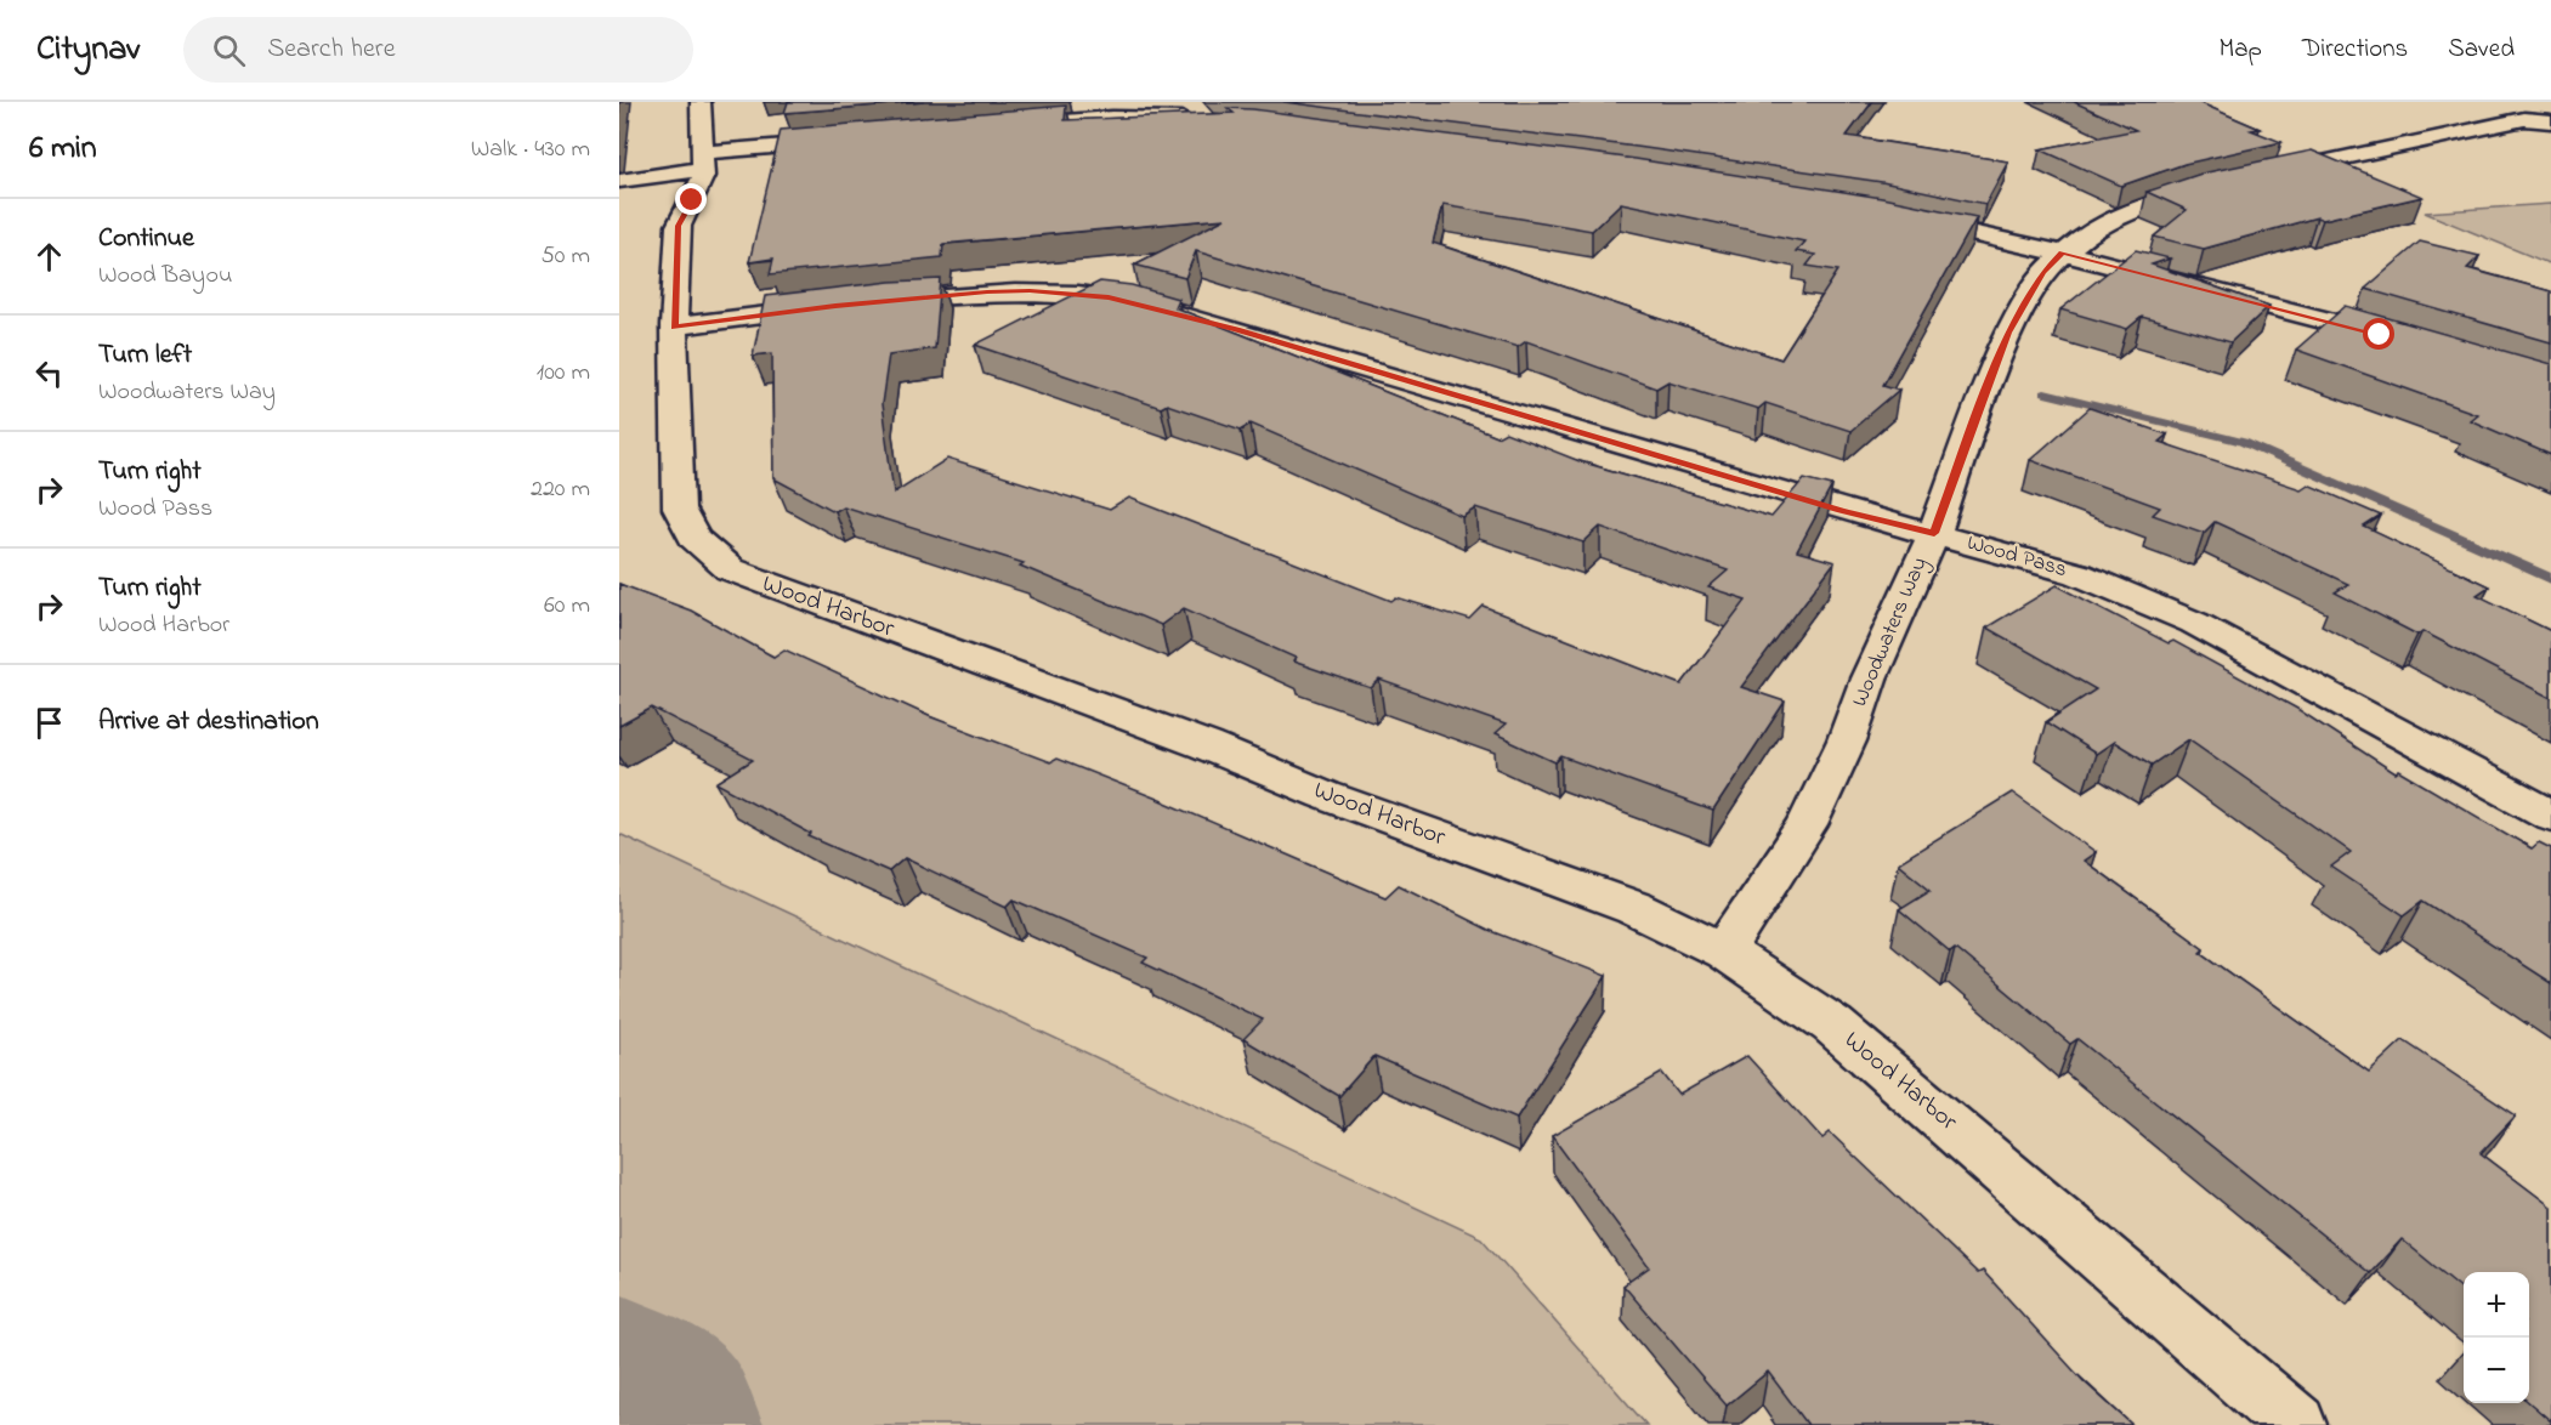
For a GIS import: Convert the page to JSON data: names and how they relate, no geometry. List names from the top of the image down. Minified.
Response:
{"streets":{"street":["Wood Pass","Wood Harbor","Woodwaters Way"]},"crossings":[["Wood Pass","Wood Harbor"],["Wood Pass","Woodwaters Way"],["Wood Harbor","Woodwaters Way"]],"page":{"header":"Citynav","search":"Search here","nav":["Map","Directions","Saved"],"heading":["6 min","Walk · 430 m"],"list":[["Continue","Wood Bayou","50 m"],["Turn left","Woodwaters Way","100 m"],["Turn right","Wood Pass","220 m"],["Turn right","Wood Harbor","60 m"],"Arrive at destination"],"map_buttons":["+","−"]}}
